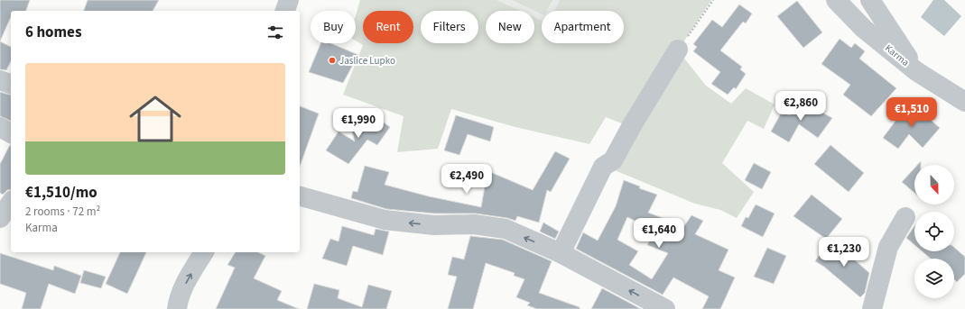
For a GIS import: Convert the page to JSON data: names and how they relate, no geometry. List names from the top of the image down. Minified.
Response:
{"streets":{"street":["Karma"]},"places":["Jaslice Lupko"],"north":"bottom","page":{"chip":["Buy","Rent","Filters","New","Apartment"],"heading":"6 homes","list":[{"name":"€1,510/mo","note":"2 rooms · 72 m² · Karma"}],"price":["€2,860","€1,510","€1,990","€2,490","€1,640","€1,230"]}}
